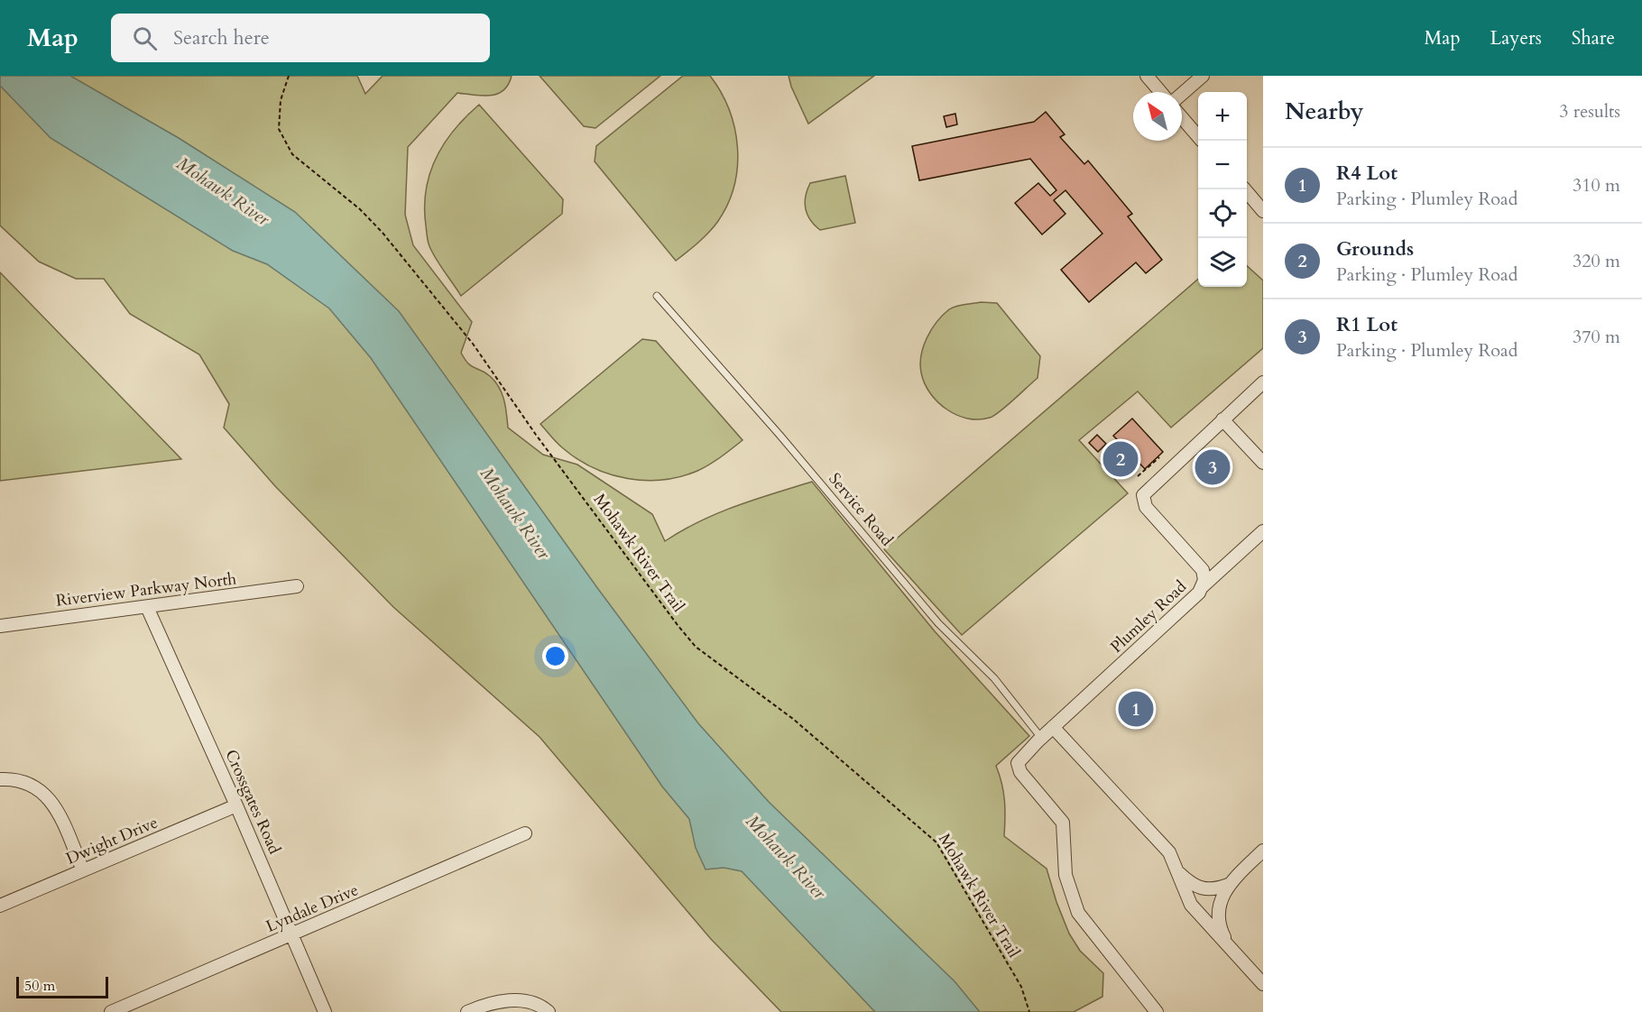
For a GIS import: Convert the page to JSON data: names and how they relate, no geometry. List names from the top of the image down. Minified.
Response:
{"streets":{"street":["Riverview Parkway North","Plumley Road","Crossgates Road","Dwight Drive","Lyndale Drive"],"lane":["Service Road"],"path":["Mohawk River Trail"]},"crossings":[["Service Road","Plumley Road"],["Riverview Parkway North","Crossgates Road"],["Crossgates Road","Dwight Drive"],["Crossgates Road","Lyndale Drive"]],"water":["Mohawk River"],"scale_bar":"50 m","north":"top left","page":{"header":"Map","search":"Search here","nav":["Map","Layers","Share"],"heading":["Nearby","3 results"],"map_buttons":["+","−"],"list":[{"mark":"1","name":"R4 Lot","note":"Parking · Plumley Road","value":"310 m"},{"mark":"2","name":"Grounds","note":"Parking · Plumley Road","value":"320 m"},{"mark":"3","name":"R1 Lot","note":"Parking · Plumley Road","value":"370 m"}],"pins":["2","3","1"],"scale":"50 m"}}
